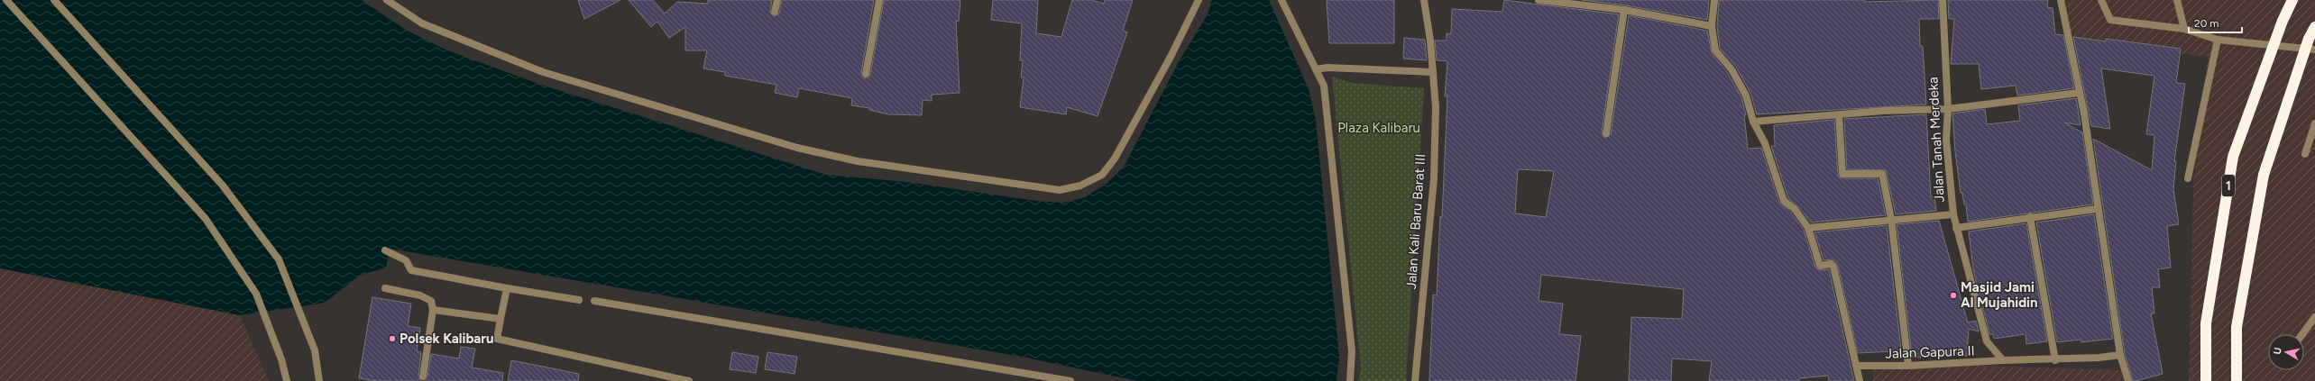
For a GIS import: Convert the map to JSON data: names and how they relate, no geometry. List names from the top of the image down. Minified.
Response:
{"streets":{"highway":["1"],"street":["Jalan Tanah Merdeka","Jalan Kali Baru Barat III","Jalan Gapura II"]},"crossings":[["Jalan Tanah Merdeka","Jalan Gapura II"]],"parks":["Plaza Kalibaru"],"places":["Masjid Jami Al Mujahidin","Polsek Kalibaru"],"scale_bar":"20 m","north":"left"}
